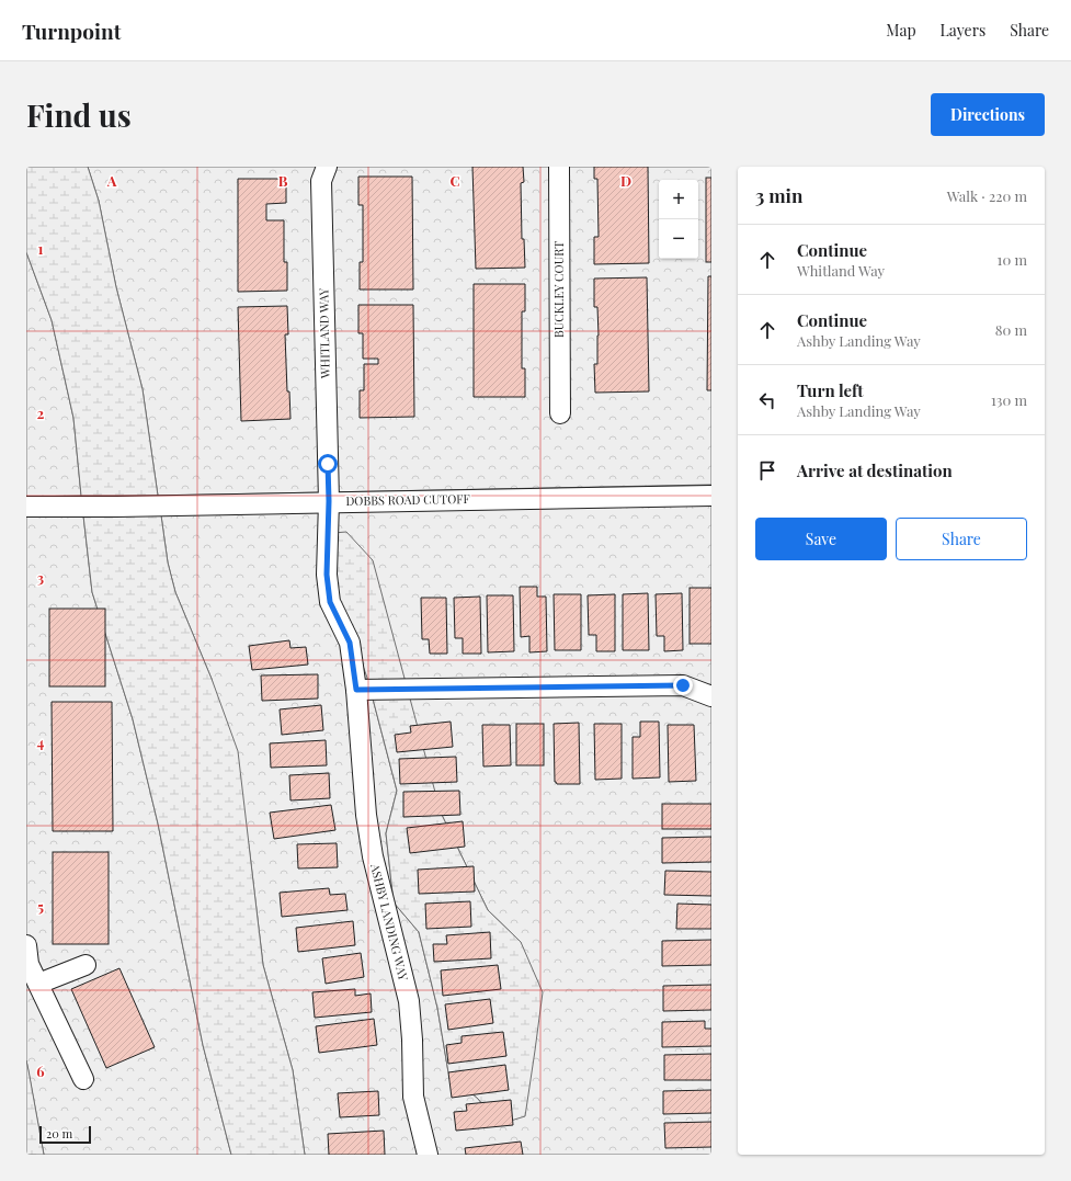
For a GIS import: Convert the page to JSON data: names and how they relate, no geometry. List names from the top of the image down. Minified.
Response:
{"streets":{"street":["BUCKLEY COURT","WHITLAND WAY","DOBBS ROAD CUTOFF","ASHBY LANDING WAY"]},"crossings":[["WHITLAND WAY","DOBBS ROAD CUTOFF"],["WHITLAND WAY","ASHBY LANDING WAY"],["DOBBS ROAD CUTOFF","ASHBY LANDING WAY"]],"scale_bar":"20 m","page":{"header":"Turnpoint","nav":["Map","Layers","Share"],"buttons":["Directions",["Save","Share"]],"title":"Find us","heading":["3 min","Walk · 220 m"],"map_buttons":["+","−"],"list":[["Continue","Whitland Way","10 m"],["Continue","Ashby Landing Way","80 m"],["Turn left","Ashby Landing Way","130 m"],"Arrive at destination"],"scale":"20 m"},"grid":{"columns":["A","B","C","D"],"rows":["1","2","3","4","5","6"]}}
